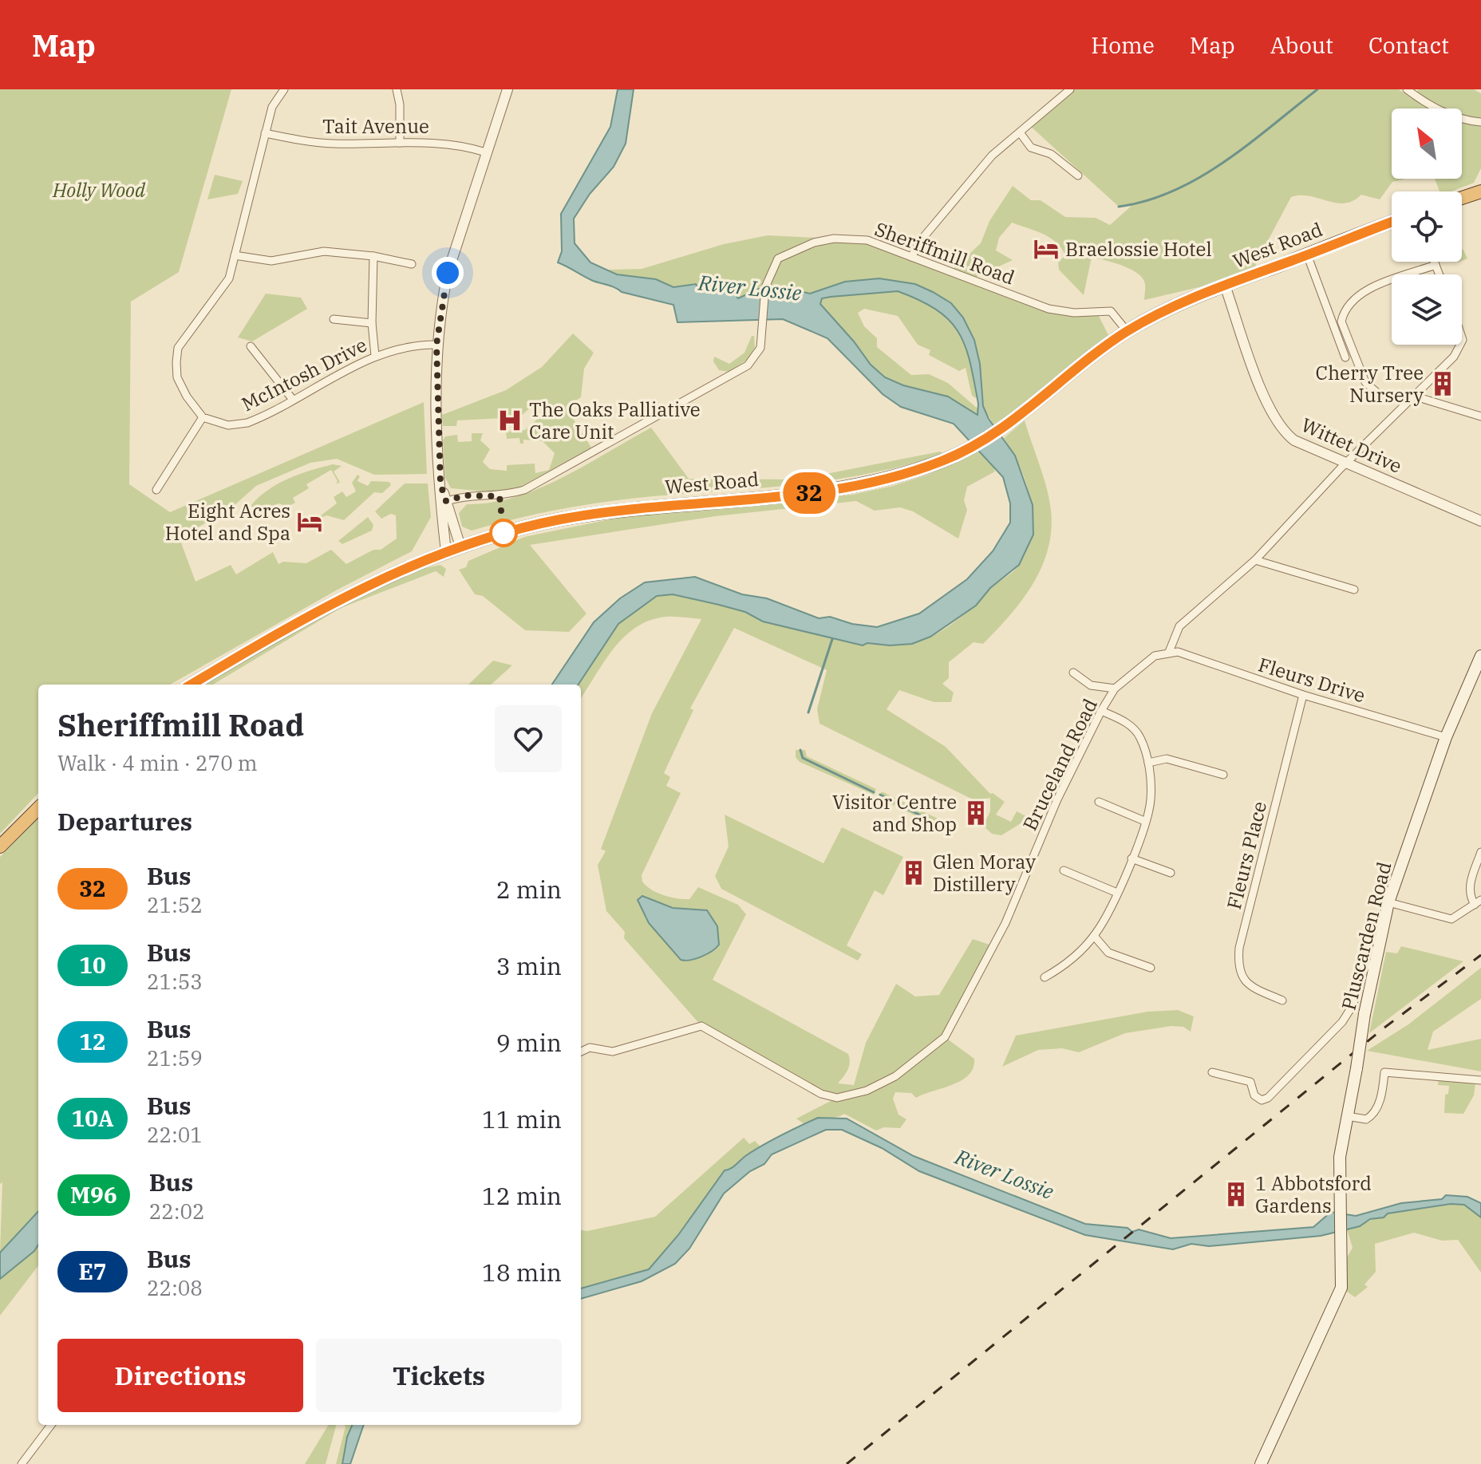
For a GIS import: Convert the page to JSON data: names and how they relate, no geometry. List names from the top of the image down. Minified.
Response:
{"streets":{"highway":["West Road"],"main road":["Pluscarden Road"],"street":["Tait Avenue","Sheriffmill Road","McIntosh Drive","Wittet Drive","Fleurs Drive","Bruceland Road","Fleurs Place"]},"crossings":[["West Road","Sheriffmill Road"],["West Road","Wittet Drive"],["Fleurs Drive","Bruceland Road"],["Fleurs Drive","Fleurs Place"],["Fleurs Drive","Pluscarden Road"]],"water":["River Lossie"],"parks":["Holly Wood"],"places":{"hotel":["Braelossie Hotel","Eight Acres Hotel and Spa"],"building":["Cherry Tree Nursery","Visitor Centre and Shop","Glen Moray Distillery","1 Abbotsford Gardens"],"hospital":["The Oaks Palliative Care Unit"]},"lines":["bus line 32"],"north":"top left","page":{"header":"Map","nav":["Home","Map","About","Contact"],"on_map":"32","heading":[["Sheriffmill Road","Walk · 4 min · 270 m"],"Departures"],"list":[{"mark":"32","name":"Bus","note":"21:52","value":"2 min"},{"mark":"10","name":"Bus","note":"21:53","value":"3 min"},{"mark":"12","name":"Bus","note":"21:59","value":"9 min"},{"mark":"10A","name":"Bus","note":"22:01","value":"11 min"},{"mark":"M96","name":"Bus","note":"22:02","value":"12 min"},{"mark":"E7","name":"Bus","note":"22:08","value":"18 min"}],"buttons":["Directions","Tickets"]}}
